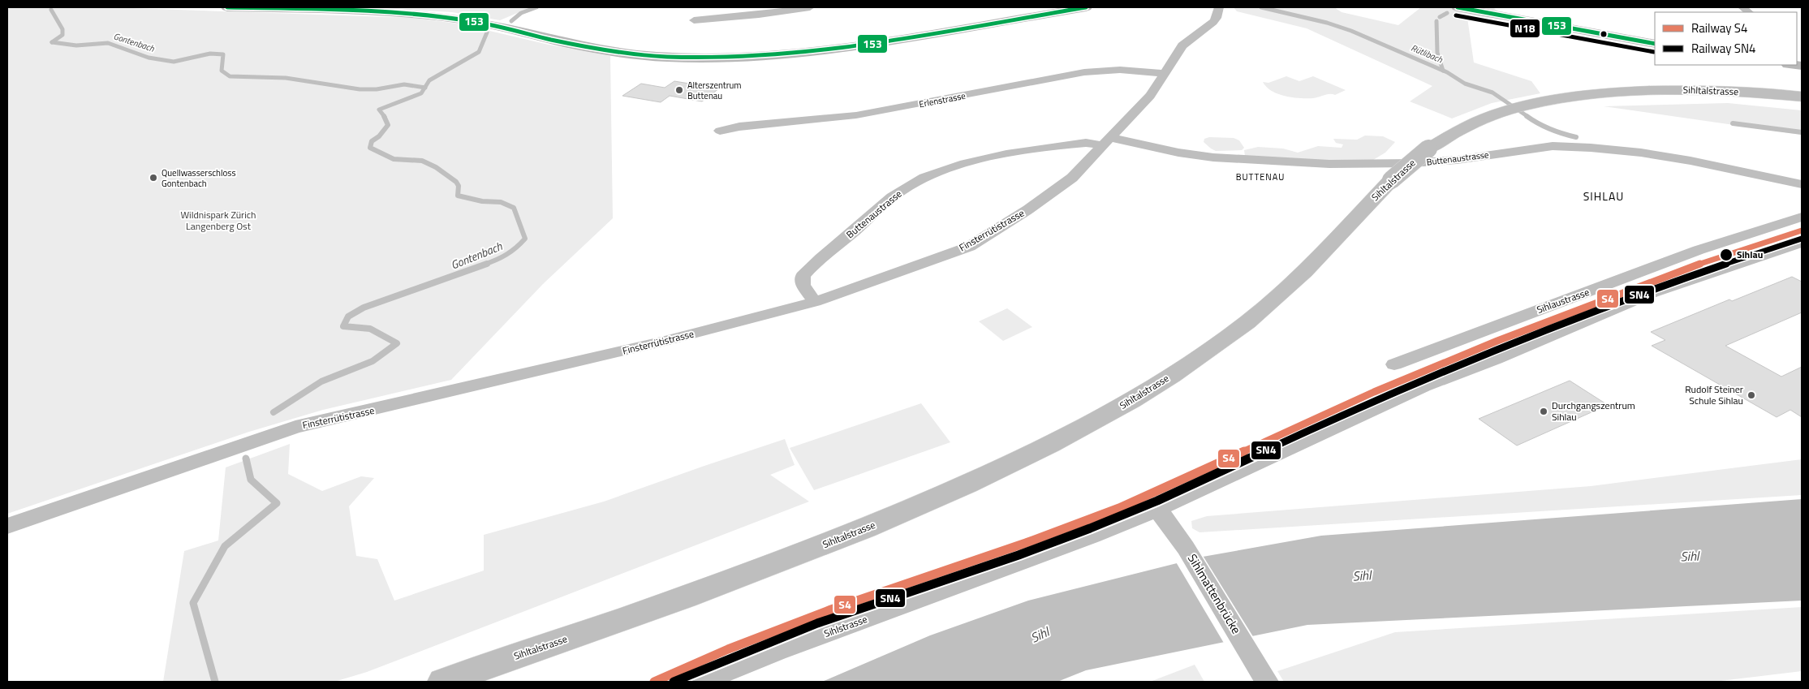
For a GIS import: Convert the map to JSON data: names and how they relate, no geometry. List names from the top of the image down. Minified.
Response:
{"streets":{"main road":["Sihltalstrasse"],"street":["Erlenstrasse","Buttenaustrasse","Finsterrütistrasse","Sihlaustrasse","Sihlmattenbrücke","Sihlstrasse"]},"crossings":[["Erlenstrasse","Finsterrütistrasse"],["Buttenaustrasse","Finsterrütistrasse"],["Sihlmattenbrücke","Sihlstrasse"]],"districts":["BUTTENAU","SIHLAU"],"water":["Gontenbach","Rütlibach","Sihl"],"parks":["Wildnispark Zürich Langenberg Ost"],"places":["Alterszentrum Buttenau","Quellwasserschloss Gontenbach","Sihlau","Rudolf Steiner Schule Sihlau","Durchgangszentrum Sihlau"],"lines":["transit line 153","transit line N18","rail line S4","rail line SN4"],"legend":["Railway S4","Railway SN4"]}
